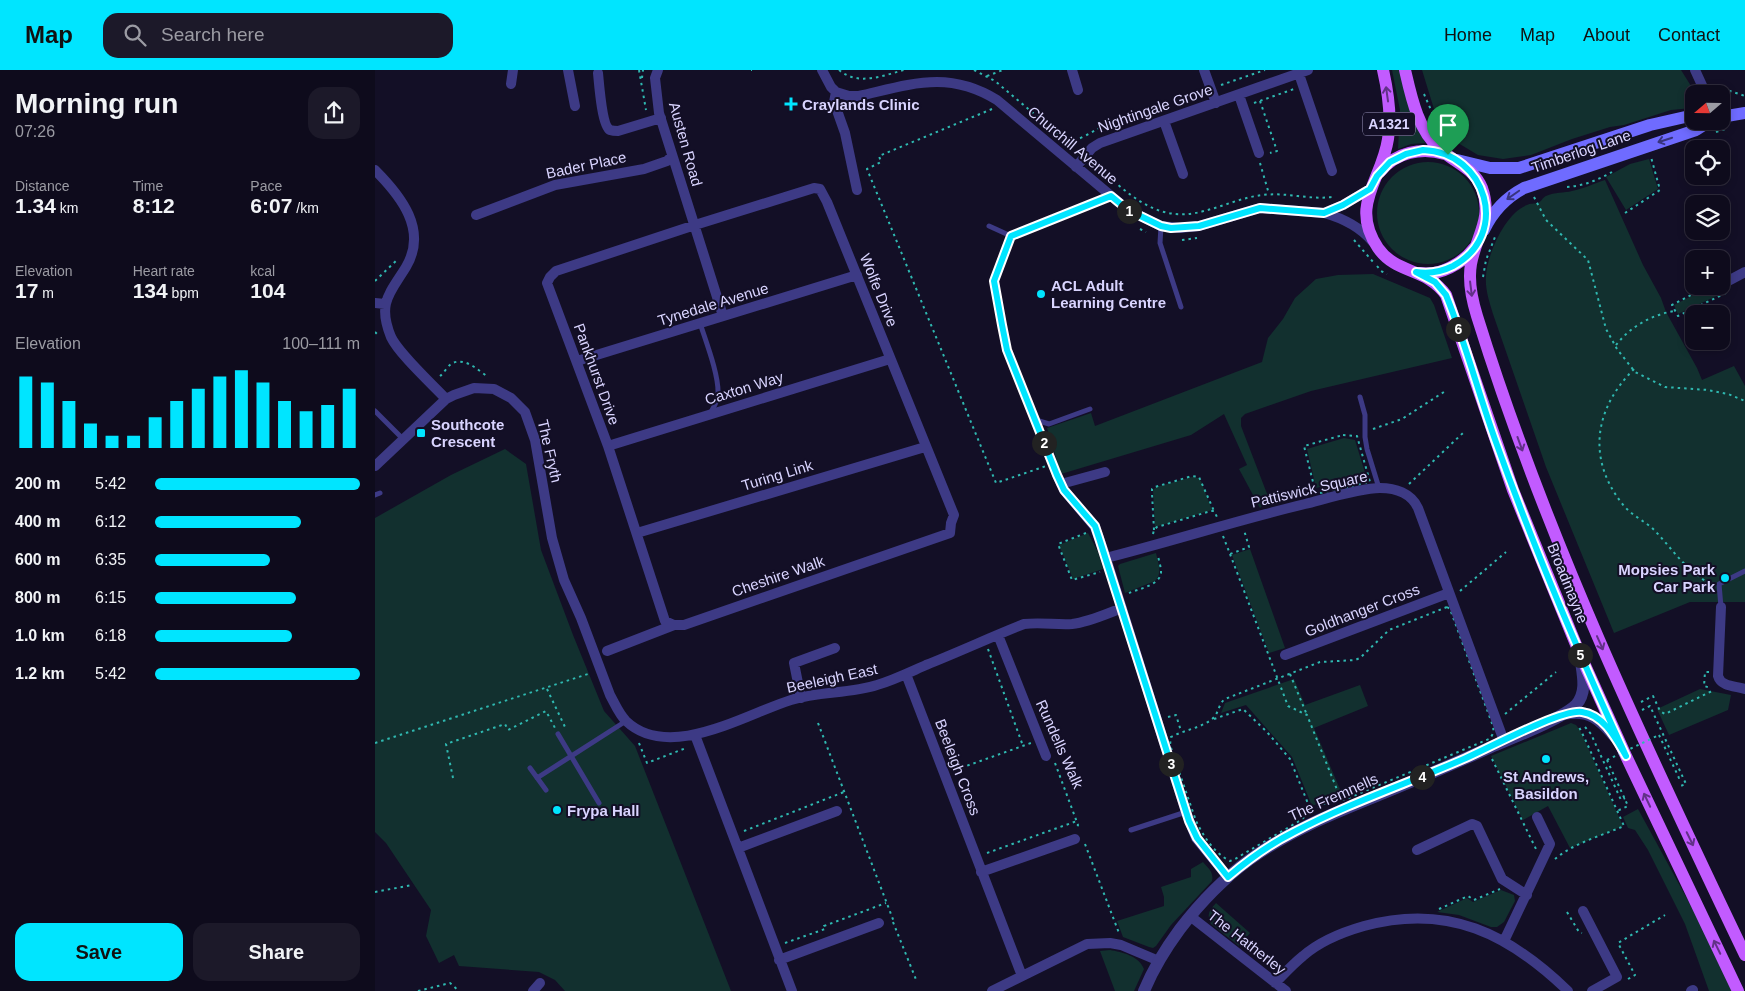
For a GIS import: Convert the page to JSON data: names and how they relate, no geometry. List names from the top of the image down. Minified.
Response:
{"streets":{"main road":["A1321","Timberlog Lane","Broadmayne"],"street":["Nightingale Grove","Austen Road","Churchill Avenue","Bader Place","Wolfe Drive","Tynedale Avenue","Pankhurst Drive","Caxton Way","The Fryth","Turing Link","Pattiswick Square","Cheshire Walk","Goldhanger Cross","Beeleigh East","Rundells Walk","Beeleigh Cross","The Fremnells","The Hatherley"]},"crossings":[["Nightingale Grove","Churchill Avenue"],["Austen Road","Bader Place"],["Austen Road","Wolfe Drive"],["Austen Road","Tynedale Avenue"],["Austen Road","Pankhurst Drive"],["Churchill Avenue","Timberlog Lane"],["Churchill Avenue","Broadmayne"],["Timberlog Lane","Broadmayne"],["Wolfe Drive","Tynedale Avenue"],["Wolfe Drive","Pankhurst Drive"],["Wolfe Drive","Caxton Way"],["Wolfe Drive","Turing Link"],["Wolfe Drive","Cheshire Walk"],["Tynedale Avenue","Pankhurst Drive"],["Pankhurst Drive","Caxton Way"],["Pankhurst Drive","Turing Link"],["Pankhurst Drive","Cheshire Walk"],["The Fryth","Beeleigh East"],["Pattiswick Square","Goldhanger Cross"],["Pattiswick Square","The Fremnells"],["Broadmayne","The Fremnells"],["Beeleigh East","Rundells Walk"],["Beeleigh East","Beeleigh Cross"],["The Fremnells","The Hatherley"]],"places":{"health":["Craylands Clinic"],"other":["ACL Adult Learning Centre","Mopsies Park Car Park","St Andrews, Basildon","Frypa Hall"],"transit":["Southcote Crescent"]},"north":"left","page":{"header":"Map","search":"Search here","nav":["Home","Map","About","Contact"],"heading":["Morning run","07:26"],"map_buttons":["+","−"],"stats":[["Distance","1.34 km"],["Time","8:12"],["Pace","6:07 /km"],["Elevation","17 m"],["Heart rate","134 bpm"],["kcal","104"]],"pins":["1","6","2","5","3","4"],"chart":["Elevation","100–111 m"],"list":[{"name":"200 m","note":"5:42"},{"name":"400 m","note":"6:12"},{"name":"600 m","note":"6:35"},{"name":"800 m","note":"6:15"},{"name":"1.0 km","note":"6:18"},{"name":"1.2 km","note":"5:42"}],"buttons":["Save","Share"]}}
